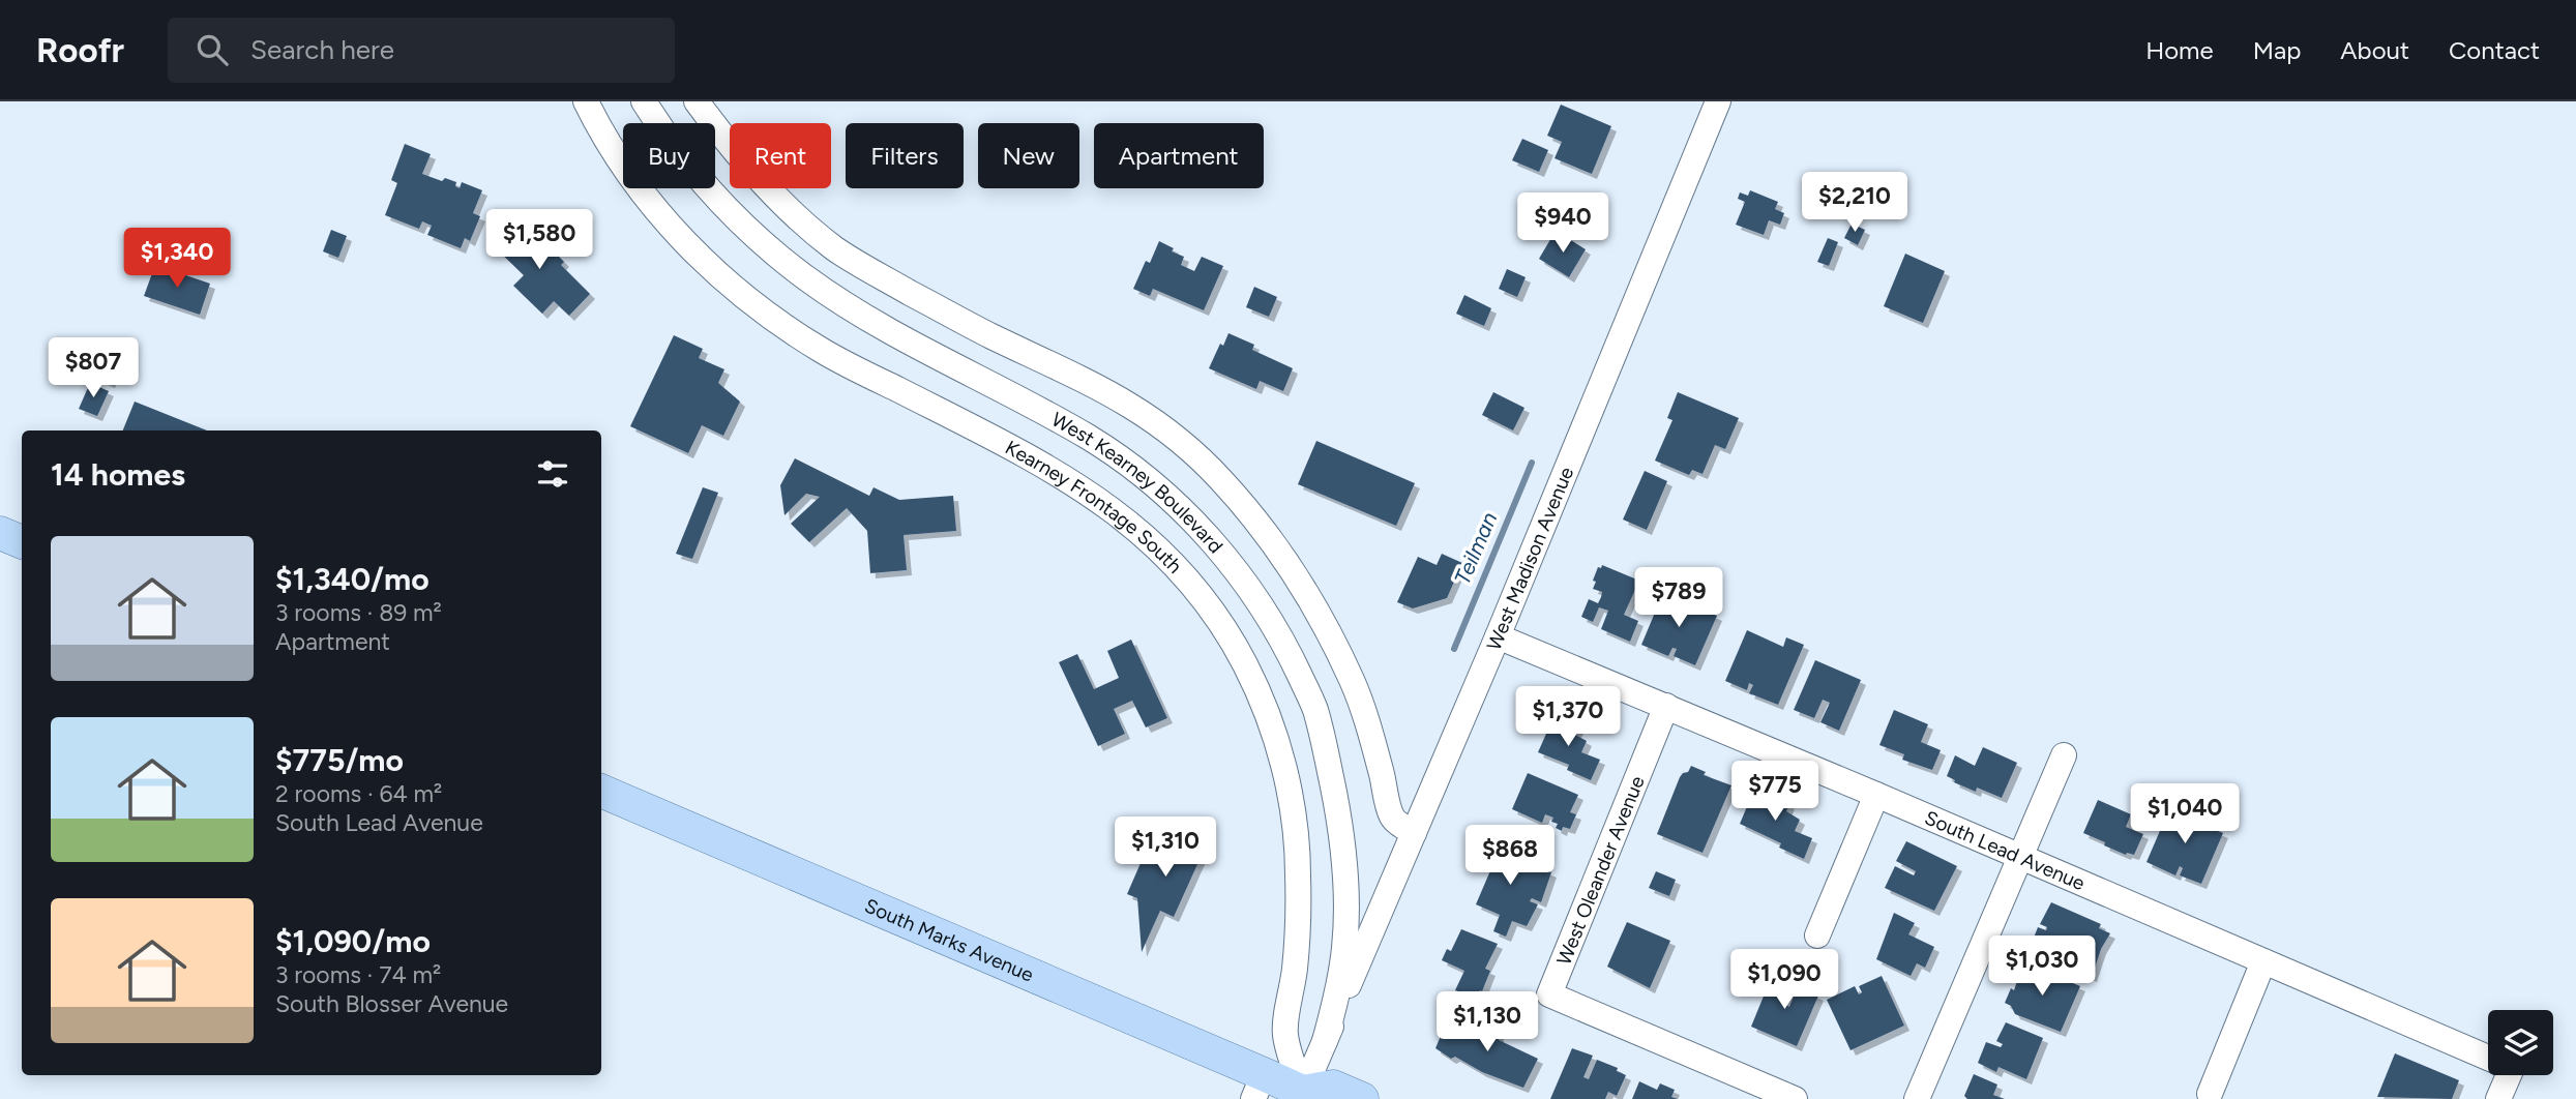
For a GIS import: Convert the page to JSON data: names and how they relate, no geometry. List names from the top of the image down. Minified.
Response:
{"streets":{"main road":["South Marks Avenue"],"street":["West Kearney Boulevard","Kearney Frontage South","West Madison Avenue","South Lead Avenue","West Oleander Avenue"]},"crossings":[["West Kearney Boulevard","West Madison Avenue"],["Kearney Frontage South","West Madison Avenue"],["Kearney Frontage South","South Marks Avenue"],["West Madison Avenue","South Lead Avenue"],["West Madison Avenue","South Marks Avenue"],["South Lead Avenue","West Oleander Avenue"]],"water":["Teilman"],"page":{"header":"Roofr","search":"Search here","nav":["Home","Map","About","Contact"],"chip":["Buy","Rent","Filters","New","Apartment"],"price":["$2,210","$940","$1,580","$1,340","$807","$789","$1,370","$775","$1,040","$1,310","$868","$1,030","$1,090","$1,130"],"heading":"14 homes","list":[{"name":"$1,340/mo","note":"3 rooms · 89 m² · Apartment"},{"name":"$775/mo","note":"2 rooms · 64 m² · South Lead Avenue"},{"name":"$1,090/mo","note":"3 rooms · 74 m² · South Blosser Avenue"}]}}
